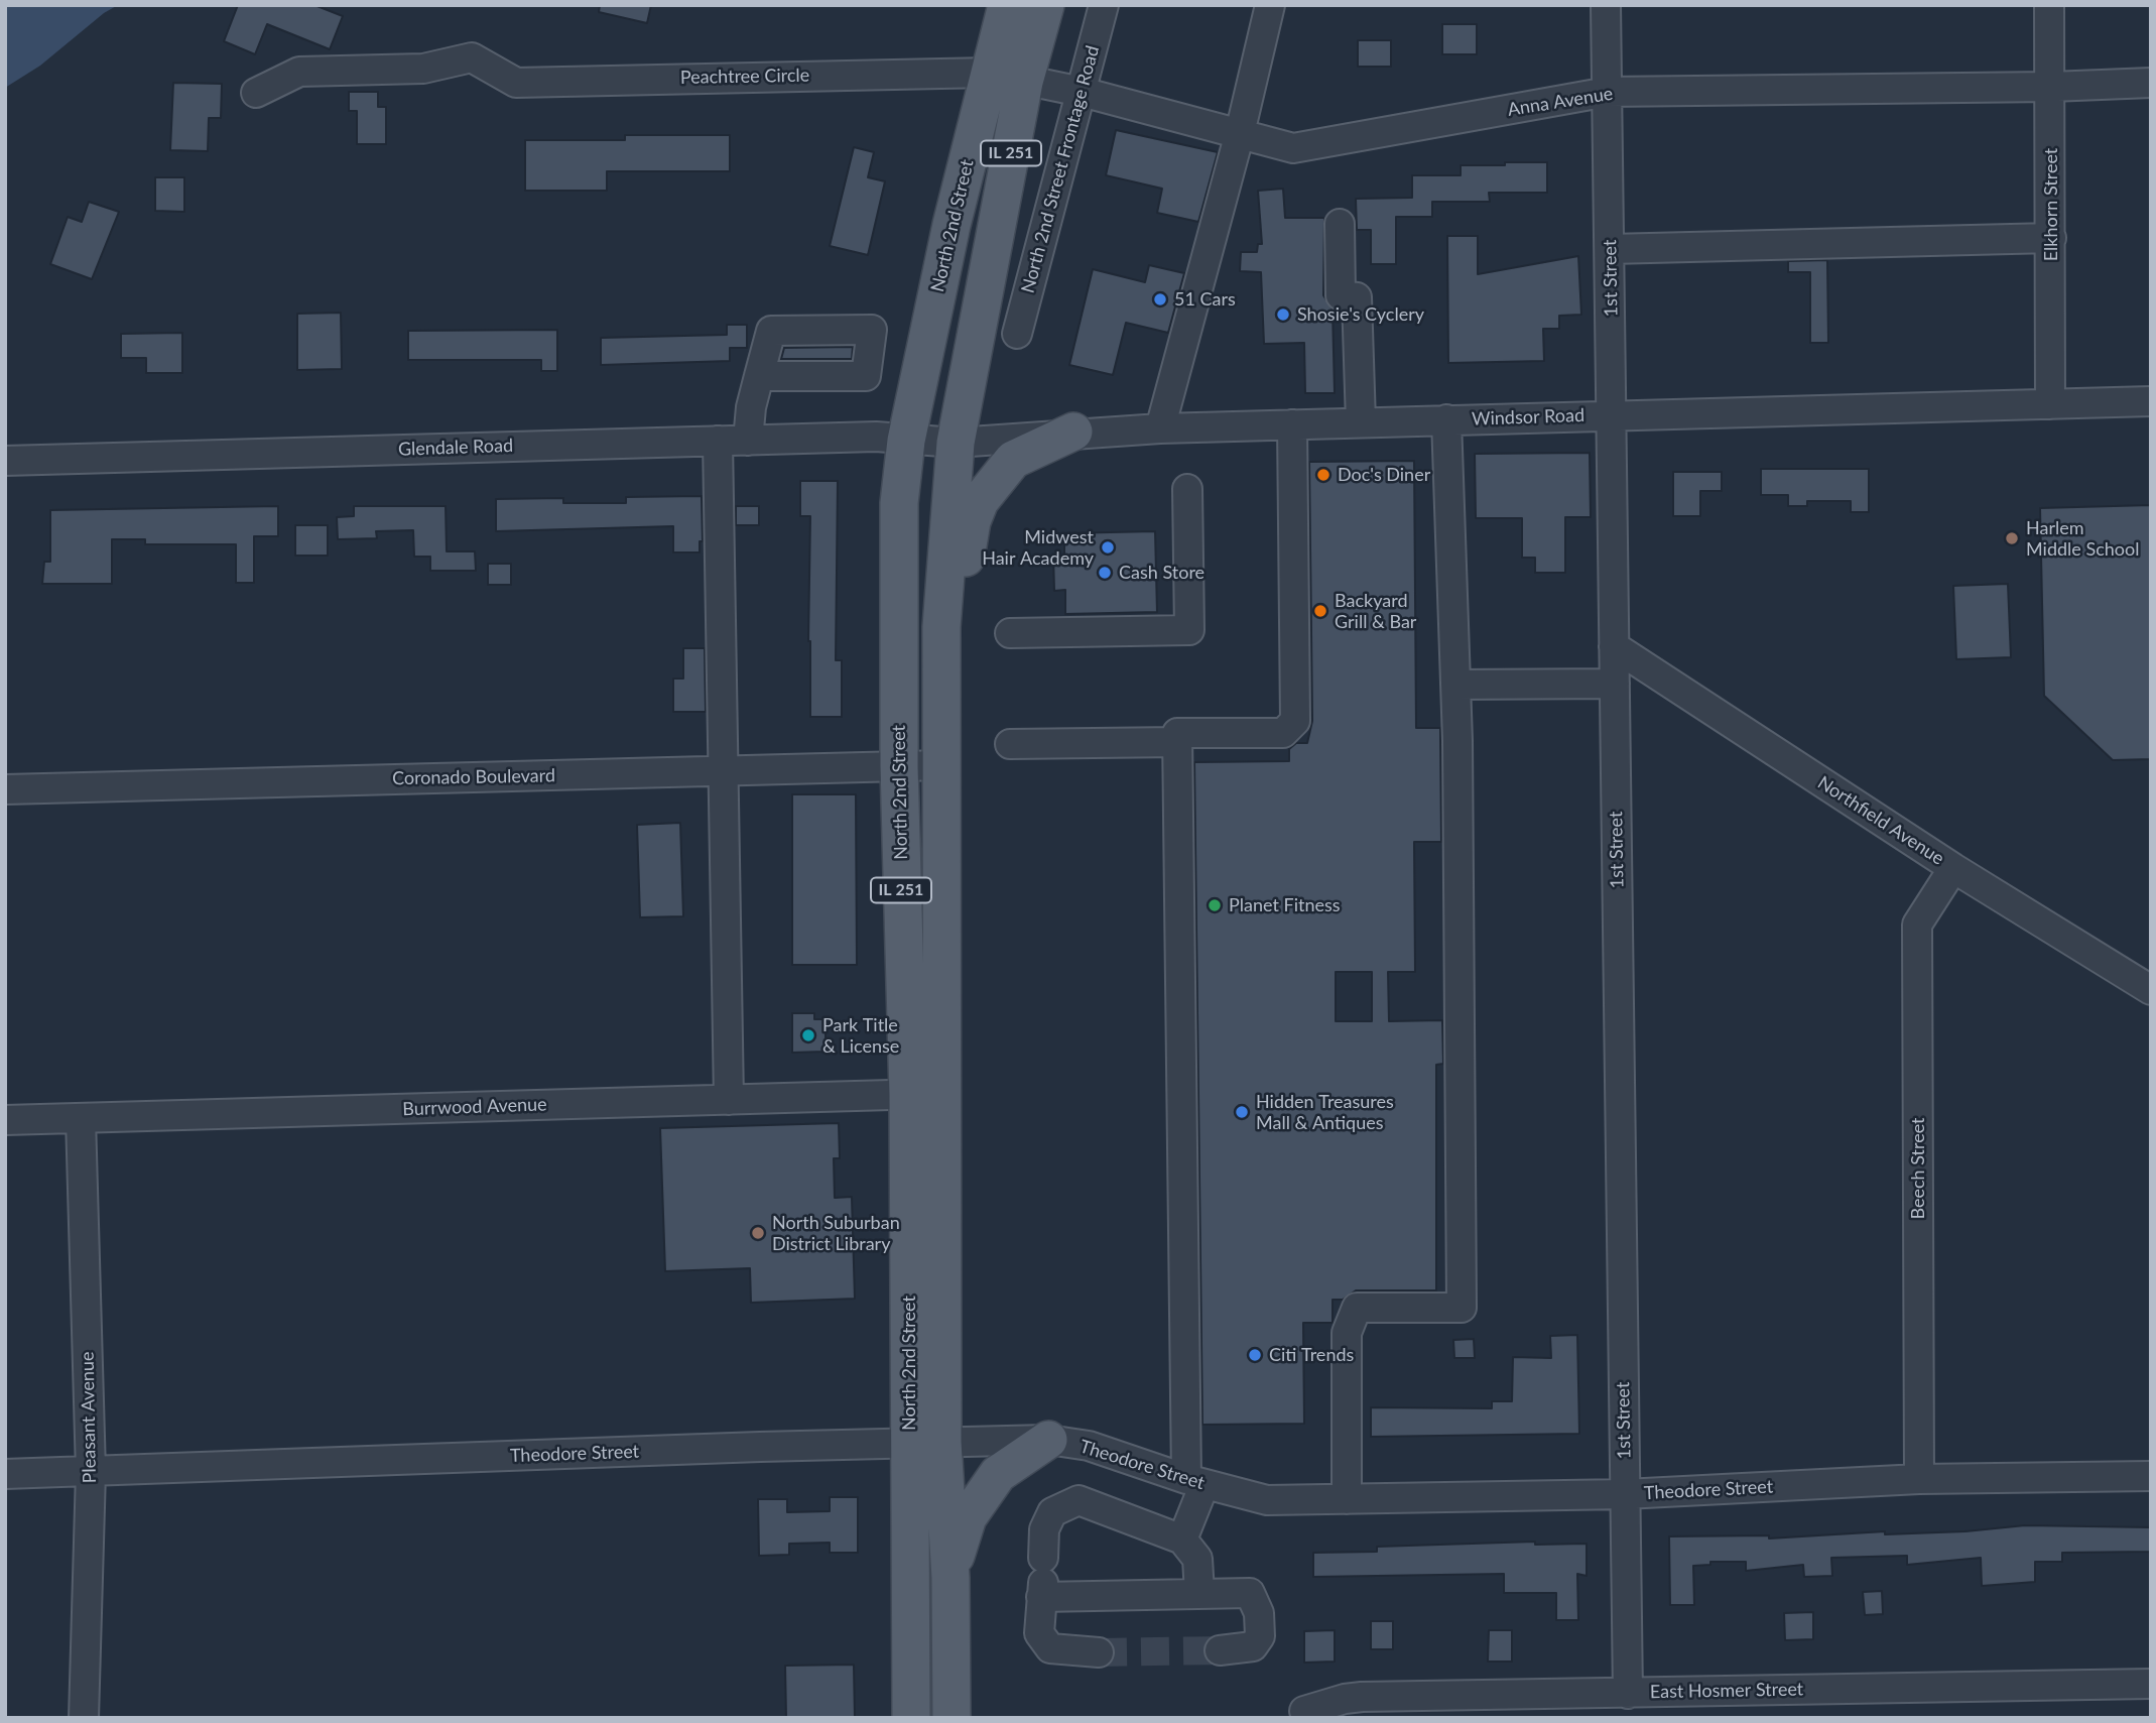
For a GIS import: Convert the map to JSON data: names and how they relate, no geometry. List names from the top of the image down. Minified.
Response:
{"streets":{"main road":["IL 251","North 2nd Street"],"street":["Peachtree Circle","Anna Avenue","North 2nd Street Frontage Road","Elkhorn Street","1st Street","Windsor Road","Glendale Road","Coronado Boulevard","Northfield Avenue","Burrwood Avenue","Beech Street","Pleasant Avenue","Theodore Street","East Hosmer Street"]},"crossings":[["Peachtree Circle","Anna Avenue"],["Peachtree Circle","North 2nd Street"],["Anna Avenue","North 2nd Street Frontage Road"],["Anna Avenue","Elkhorn Street"],["Anna Avenue","North 2nd Street"],["Anna Avenue","1st Street"],["Elkhorn Street","Windsor Road"],["North 2nd Street","Windsor Road"],["North 2nd Street","Glendale Road"],["North 2nd Street","Coronado Boulevard"],["North 2nd Street","Burrwood Avenue"],["North 2nd Street","Theodore Street"],["1st Street","Windsor Road"],["1st Street","Northfield Avenue"],["1st Street","Theodore Street"],["1st Street","East Hosmer Street"],["Windsor Road","Glendale Road"],["Northfield Avenue","Beech Street"],["Burrwood Avenue","Pleasant Avenue"],["Beech Street","Theodore Street"],["Pleasant Avenue","Theodore Street"]],"places":["51 Cars","Shosie's Cyclery","Doc's Diner","Harlem Middle School","Midwest Hair Academy","Cash Store","Backyard Grill & Bar","Planet Fitness","Park Title & License","Hidden Treasures Mall & Antiques","North Suburban District Library","Citi Trends"]}
